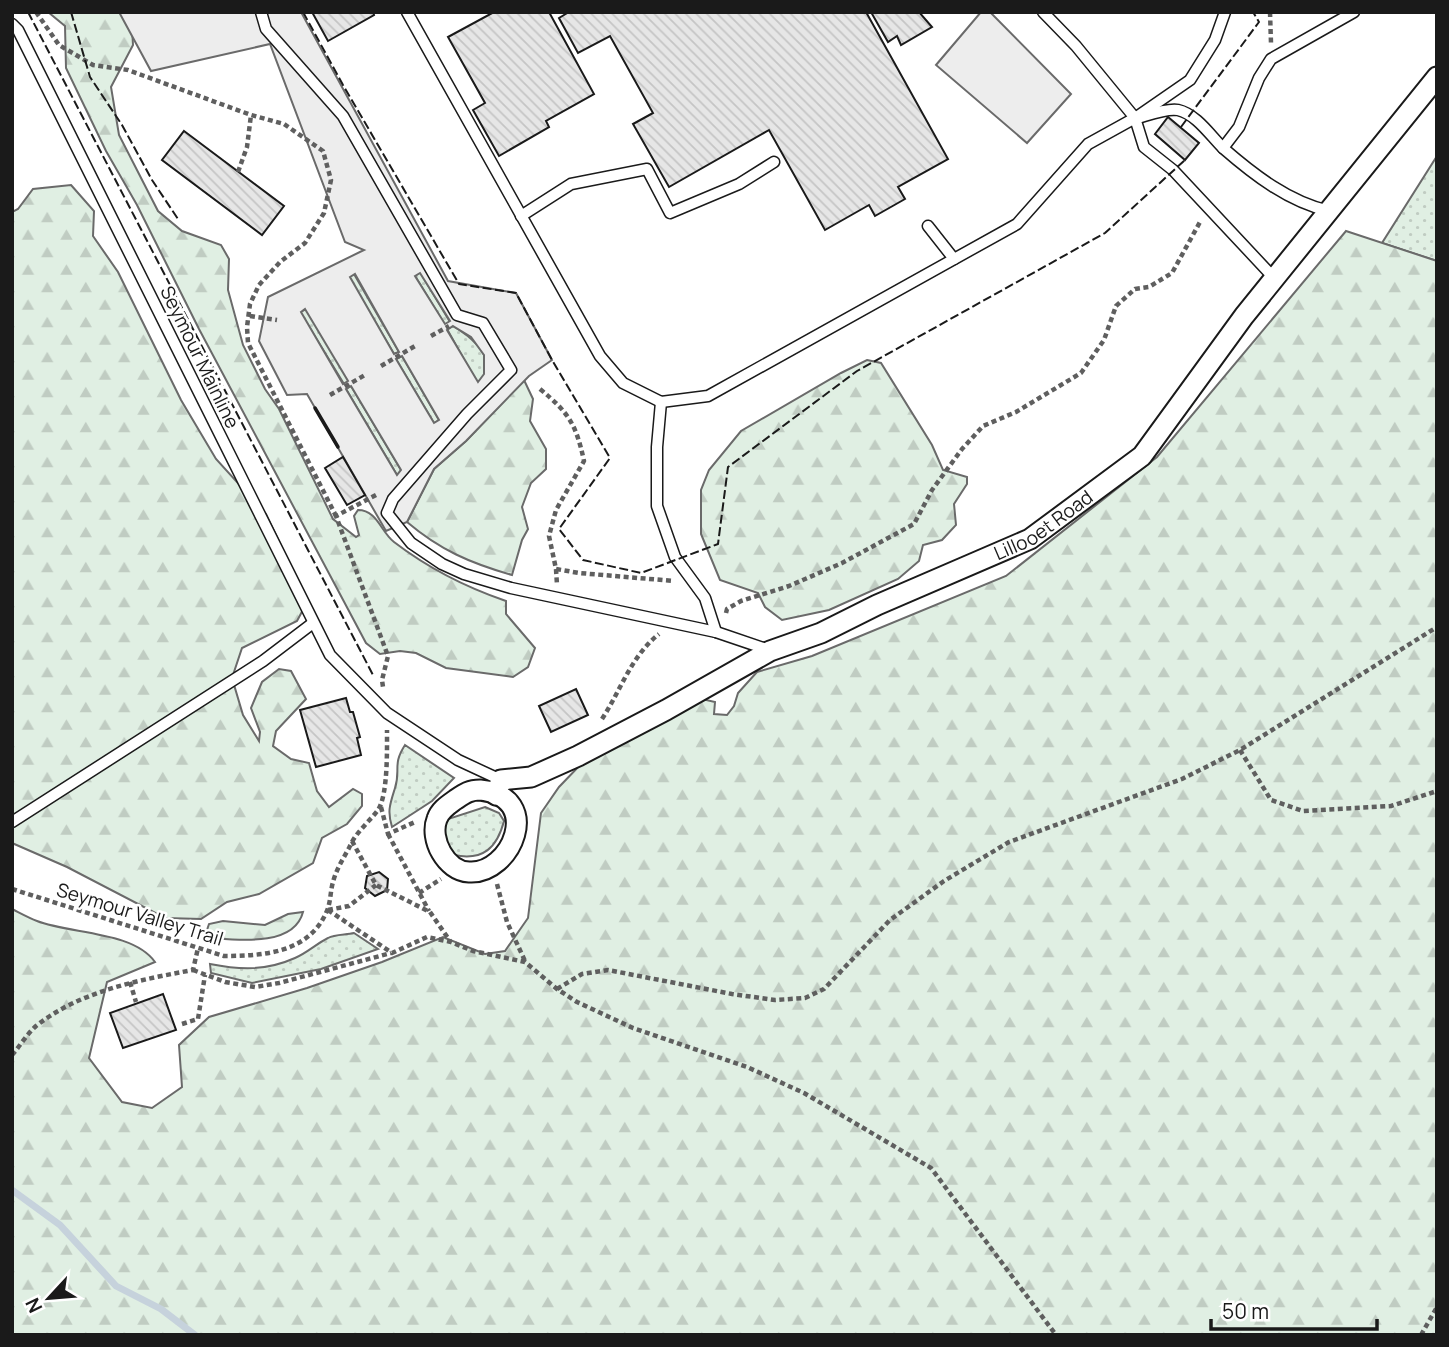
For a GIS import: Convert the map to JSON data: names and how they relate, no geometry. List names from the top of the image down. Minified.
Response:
{"streets":{"street":["Lillooet Road"],"lane":["Seymour Mainline"],"path":["Seymour Valley Trail"]},"crossings":[["Seymour Mainline","Lillooet Road"]],"scale_bar":"50 m","north":"bottom left"}
